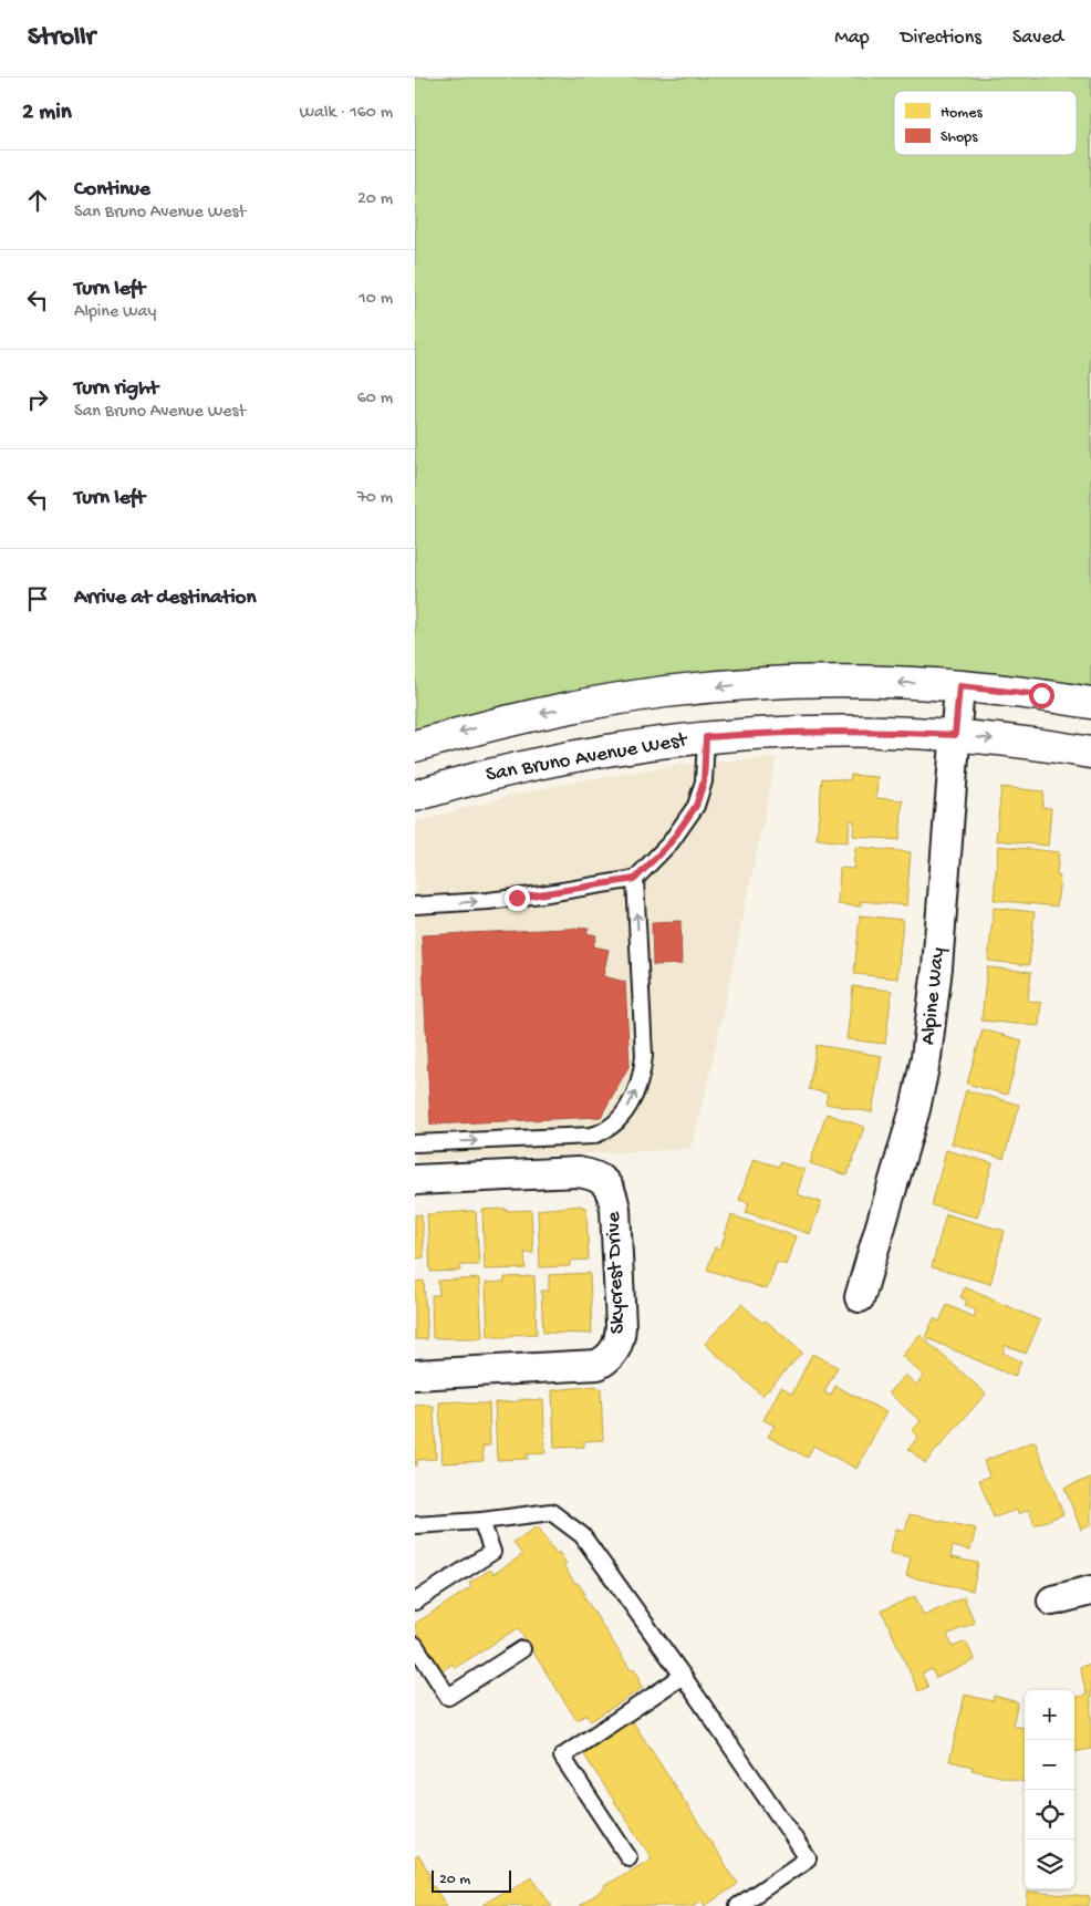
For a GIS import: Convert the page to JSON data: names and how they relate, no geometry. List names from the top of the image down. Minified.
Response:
{"streets":{"main road":["San Bruno Avenue West"],"street":["Alpine Way","Skycrest Drive"]},"crossings":[["San Bruno Avenue West","Alpine Way"]],"legend":["Homes","Shops"],"scale_bar":"20 m","page":{"header":"Strollr","nav":["Map","Directions","Saved"],"heading":["2 min","Walk · 160 m"],"list":[["Continue","San Bruno Avenue West","20 m"],["Turn left","Alpine Way","10 m"],["Turn right","San Bruno Avenue West","60 m"],["Turn left","70 m"],"Arrive at destination"],"map_buttons":["+","−"],"scale":"20 m"}}
